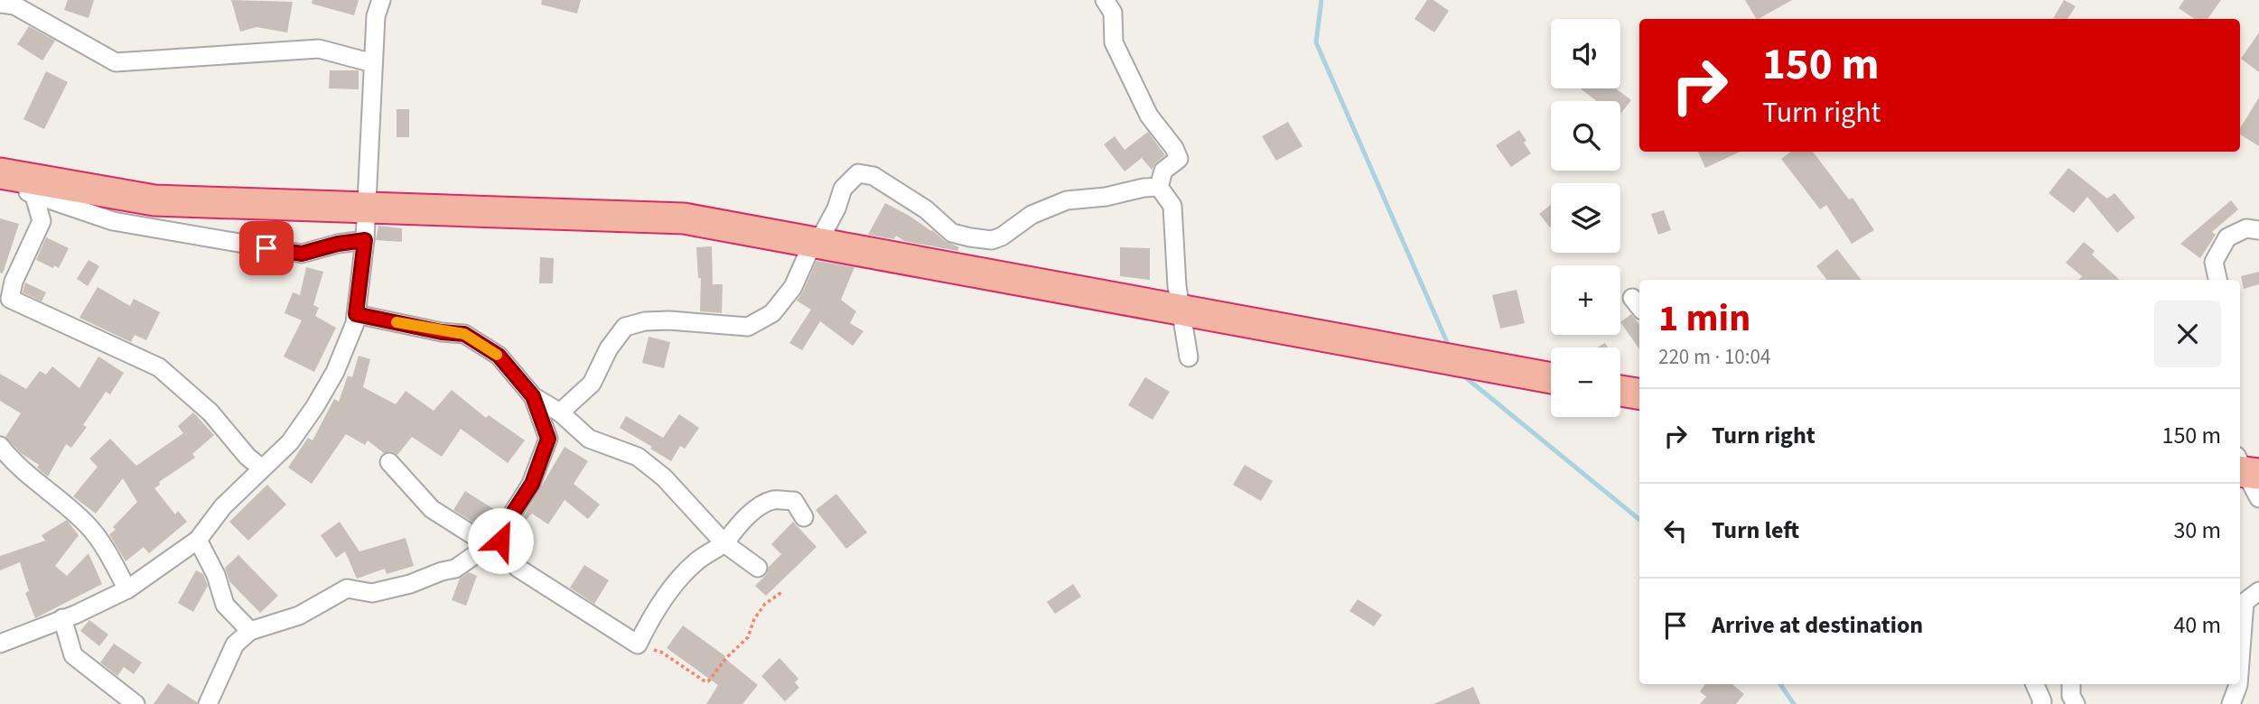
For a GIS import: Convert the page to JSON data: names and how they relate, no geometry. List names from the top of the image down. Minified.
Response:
{"page":{"map_buttons":["+","−"],"turn":["150 m","Turn right"],"heading":["1 min","220 m · 10:04"],"list":[{"name":"Turn right","value":"150 m"},{"name":"Turn left","value":"30 m"},{"name":"Arrive at destination","value":"40 m"}]}}
